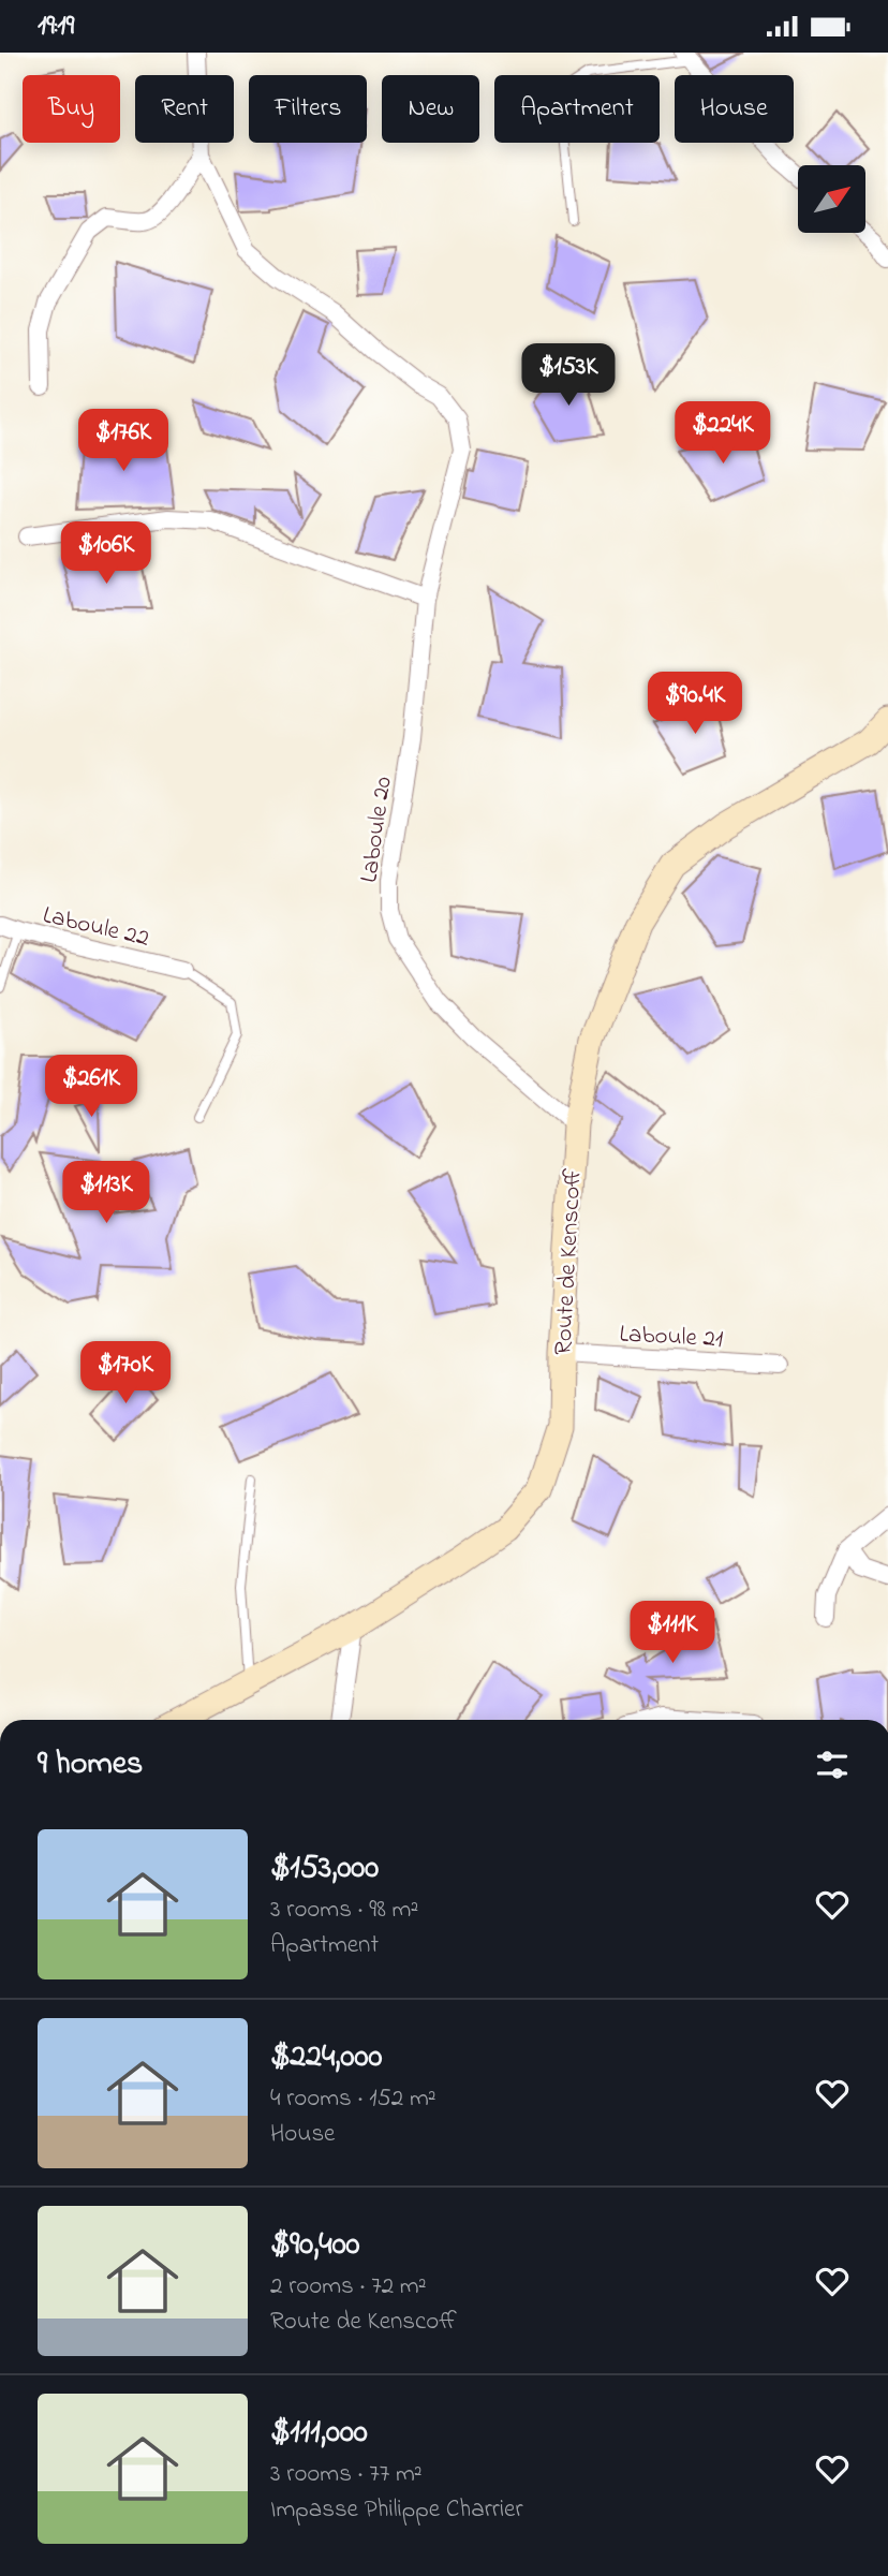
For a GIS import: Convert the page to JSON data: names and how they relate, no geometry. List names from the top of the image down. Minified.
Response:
{"streets":{"main road":["Route de Kenscoff"],"street":["Laboule 20","Laboule 22","Laboule 21"]},"crossings":[["Laboule 20","Route de Kenscoff"],["Route de Kenscoff","Laboule 21"]],"north":"top right","page":{"status":"19:19","chip":["Buy","Rent","Filters","New","Apartment","House"],"price":["$153K","$224K","$176K","$106K","$90.4K","$261K","$113K","$170K","$111K"],"heading":"9 homes","list":[{"name":"$153,000","note":"3 rooms · 98 m² · Apartment"},{"name":"$224,000","note":"4 rooms · 152 m² · House"},{"name":"$90,400","note":"2 rooms · 72 m² · Route de Kenscoff"},{"name":"$111,000","note":"3 rooms · 77 m² · Impasse Philippe Charrier"}]}}
